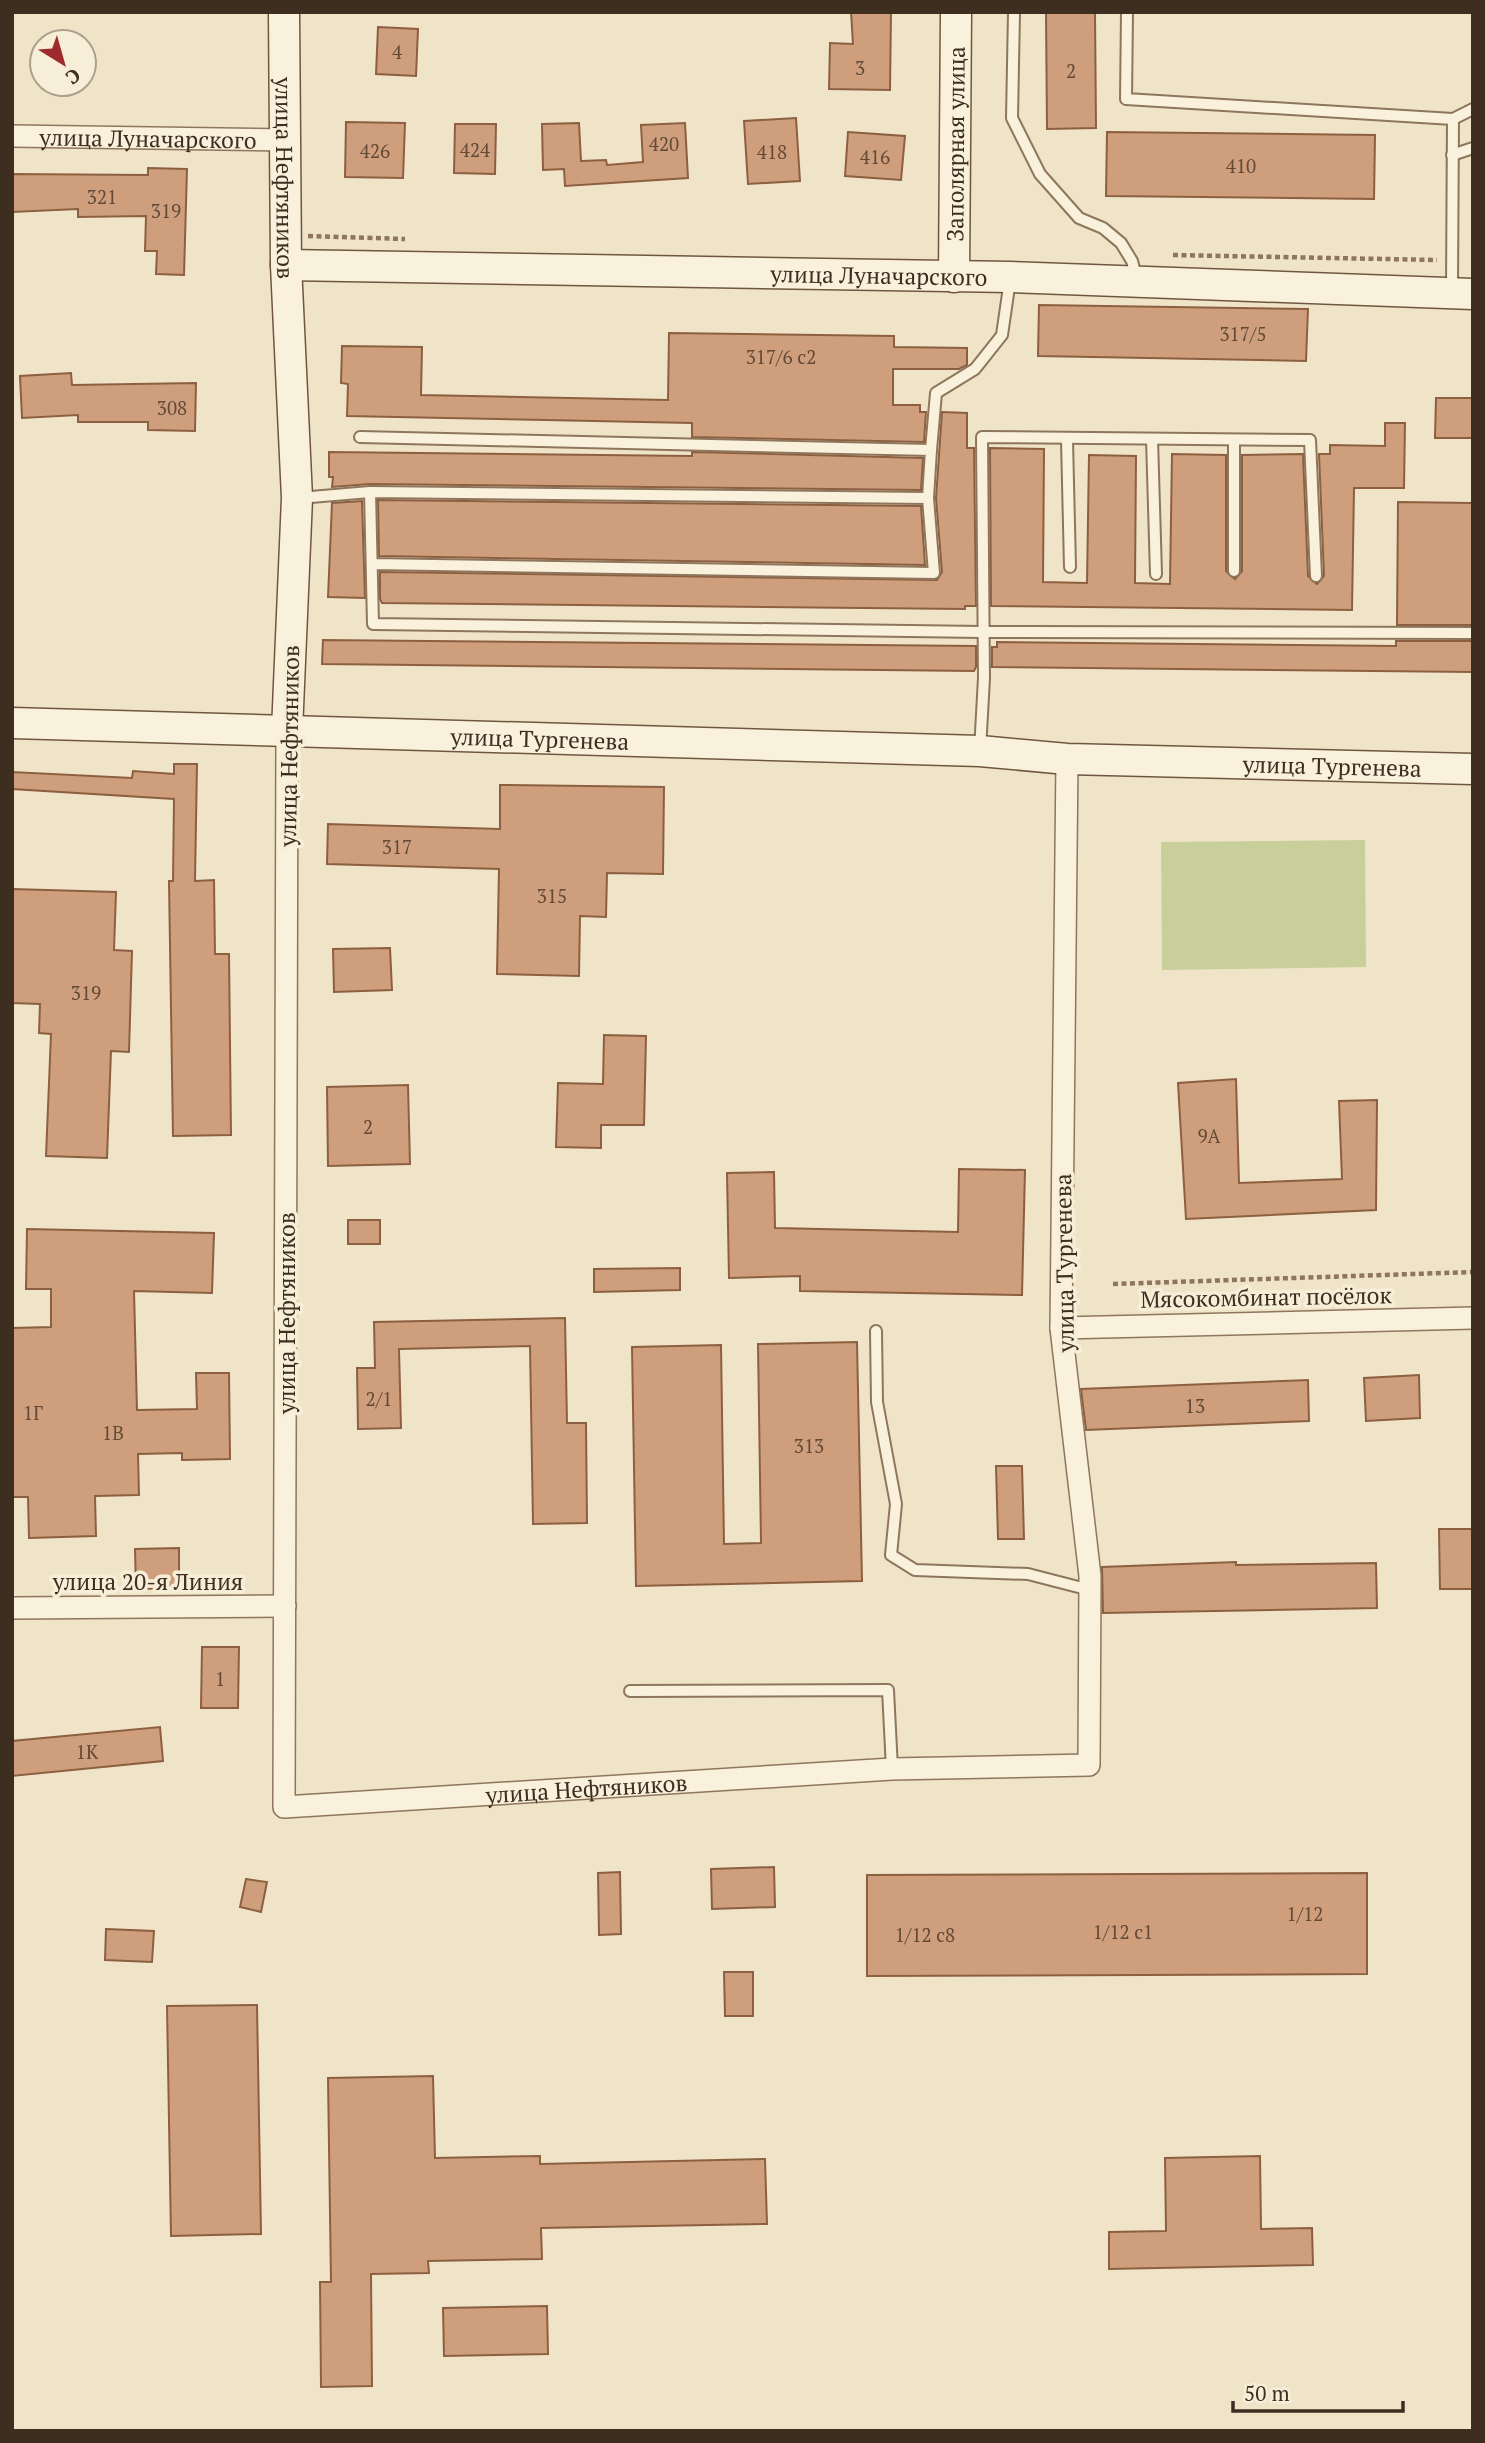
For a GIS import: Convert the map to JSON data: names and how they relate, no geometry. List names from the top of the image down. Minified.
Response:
{"streets":{"street":["улица Луначарского","Заполярная улица","улица Нефтяников","улица Тургенева","Мясокомбинат посёлок","улица 20-я Линия"]},"crossings":[["улица Луначарского","Заполярная улица"],["улица Луначарского","улица Нефтяников"],["улица Нефтяников","улица Тургенева"],["улица Нефтяников","улица 20-я Линия"],["улица Тургенева","Мясокомбинат посёлок"]],"house_numbers":["4","3","2","420","424","426","418","416","410","321","319","317/5","317/6 с2","308","317","315","319","2","9А","2/1","13","1Г","1В","313","1","1К","1/12","1/12 с1","1/12 с8"],"scale_bar":"50 m","north":"bottom right"}
